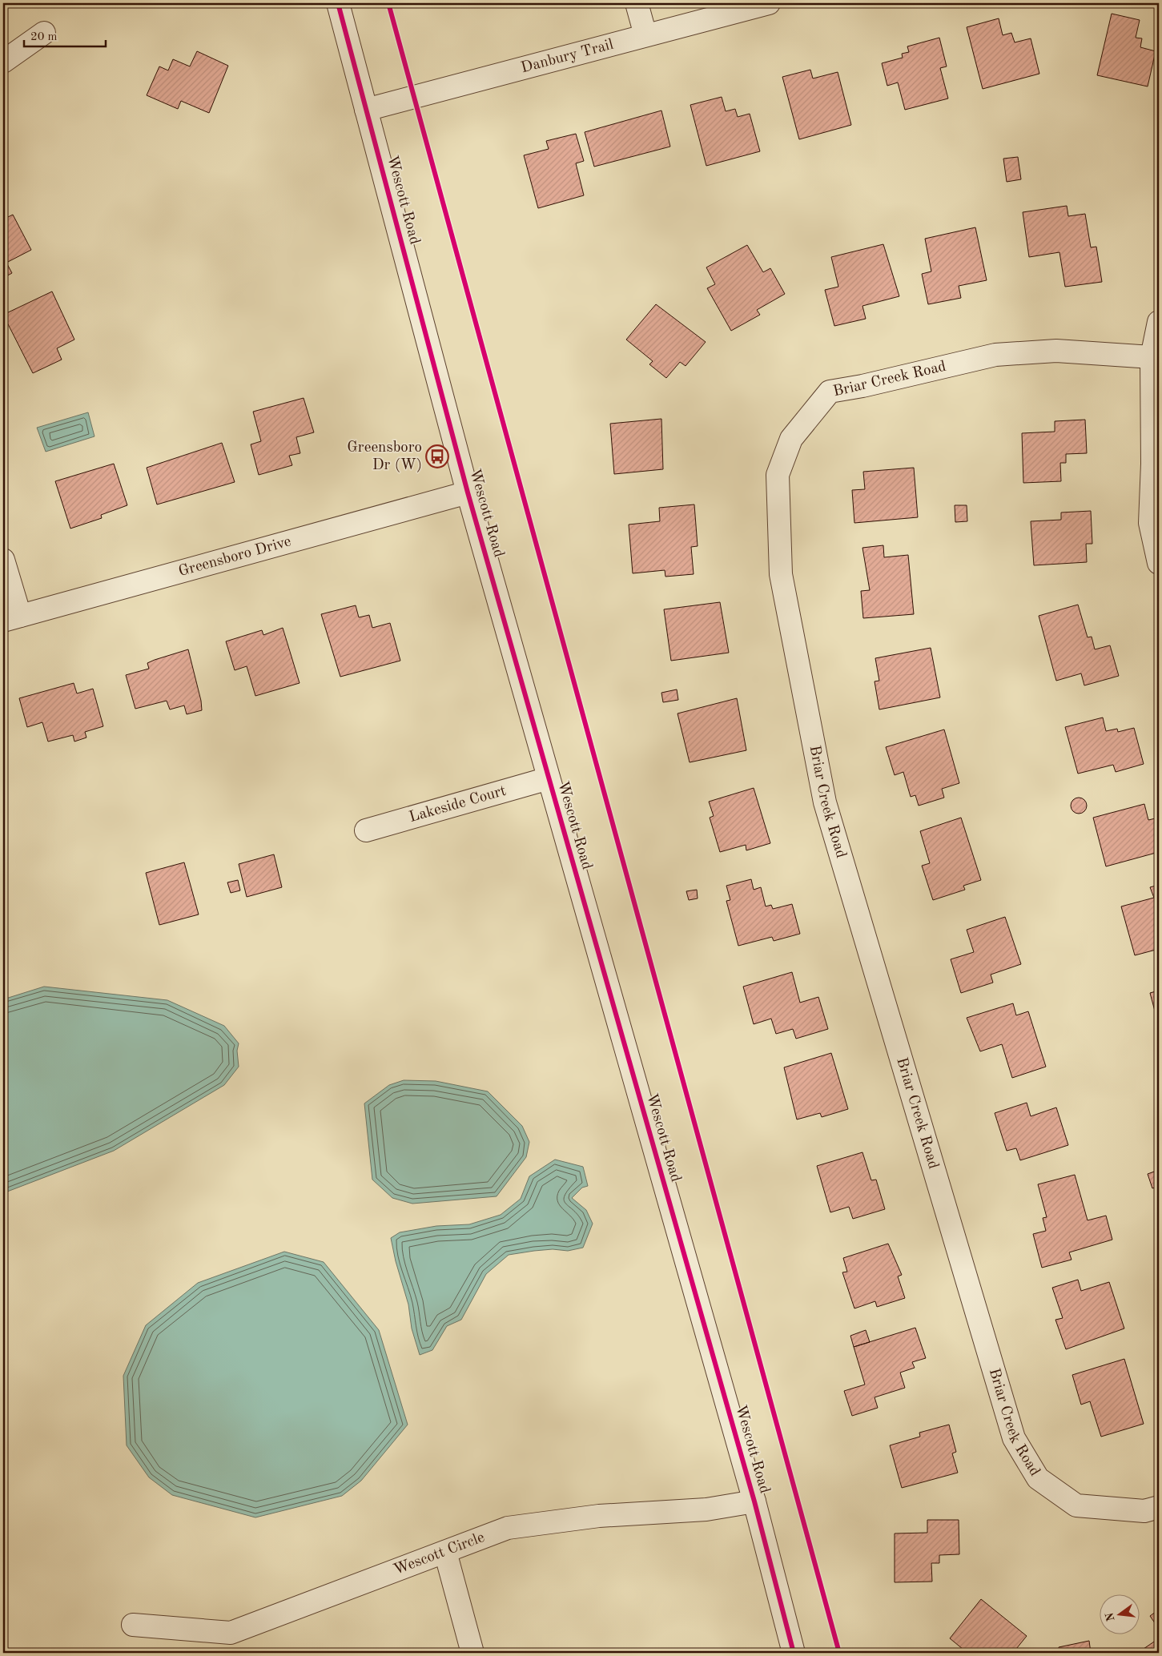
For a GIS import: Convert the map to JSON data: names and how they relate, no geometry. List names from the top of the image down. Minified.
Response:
{"streets":{"street":["Danbury Trail","Wescott Road","Briar Creek Road","Greensboro Drive","Lakeside Court","Wescott Circle"]},"crossings":[["Danbury Trail","Wescott Road"],["Wescott Road","Greensboro Drive"],["Wescott Road","Lakeside Court"],["Wescott Road","Wescott Circle"]],"places":{"bus stop":["Greensboro Dr (W)"]},"scale_bar":"20 m","north":"left"}
